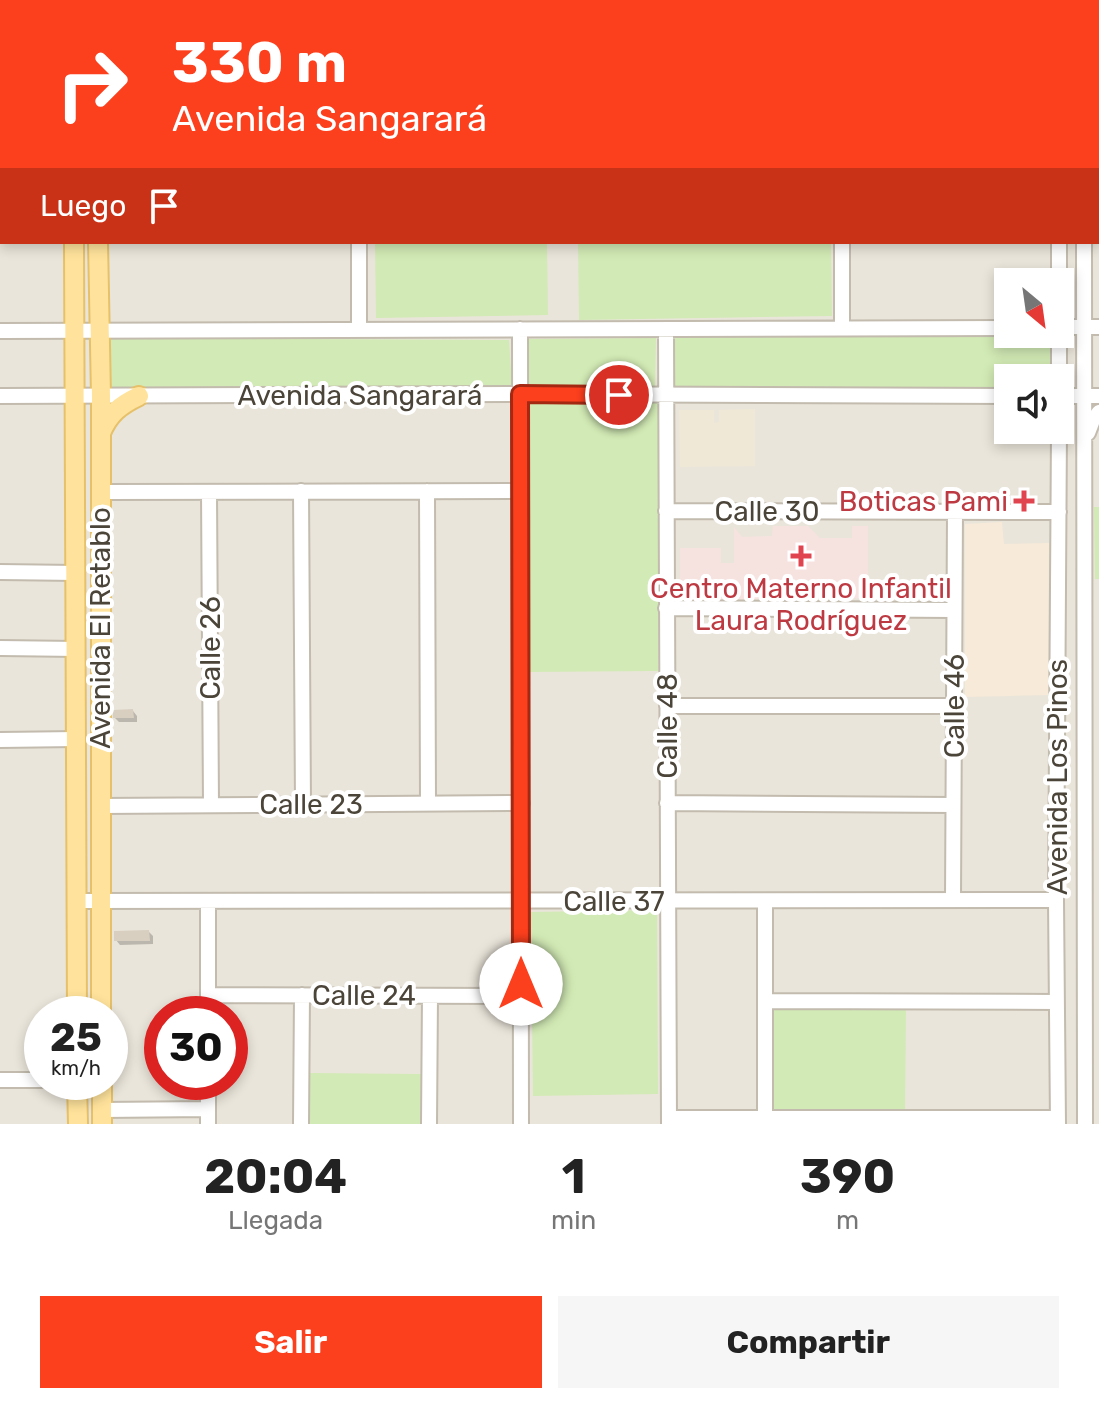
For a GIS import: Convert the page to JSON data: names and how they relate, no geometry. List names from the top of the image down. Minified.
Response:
{"streets":{"main road":["Avenida El Retablo"],"street":["Avenida Sangarará","Calle 30","Calle 26","Calle 46","Calle 48","Avenida Los Pinos","Calle 23","Calle 37","Calle 24"]},"crossings":[["Avenida Sangarará","Avenida El Retablo"],["Avenida Sangarará","Calle 48"],["Calle 30","Calle 46"],["Calle 30","Calle 48"],["Calle 30","Avenida Los Pinos"],["Avenida El Retablo","Calle 23"],["Avenida El Retablo","Calle 37"],["Calle 26","Calle 23"],["Calle 46","Calle 37"],["Calle 48","Calle 37"],["Avenida Los Pinos","Calle 37"]],"places":{"health":["Boticas Pami","Centro Materno Infantil Laura Rodríguez"]},"north":"bottom right","page":{"turn":["330 m","Avenida Sangarará"],"then":"Luego","speed":"25 km/h","limit":"30","eta":["20:04","Llegada","1","min","390","m"],"buttons":["Salir","Compartir"]}}
